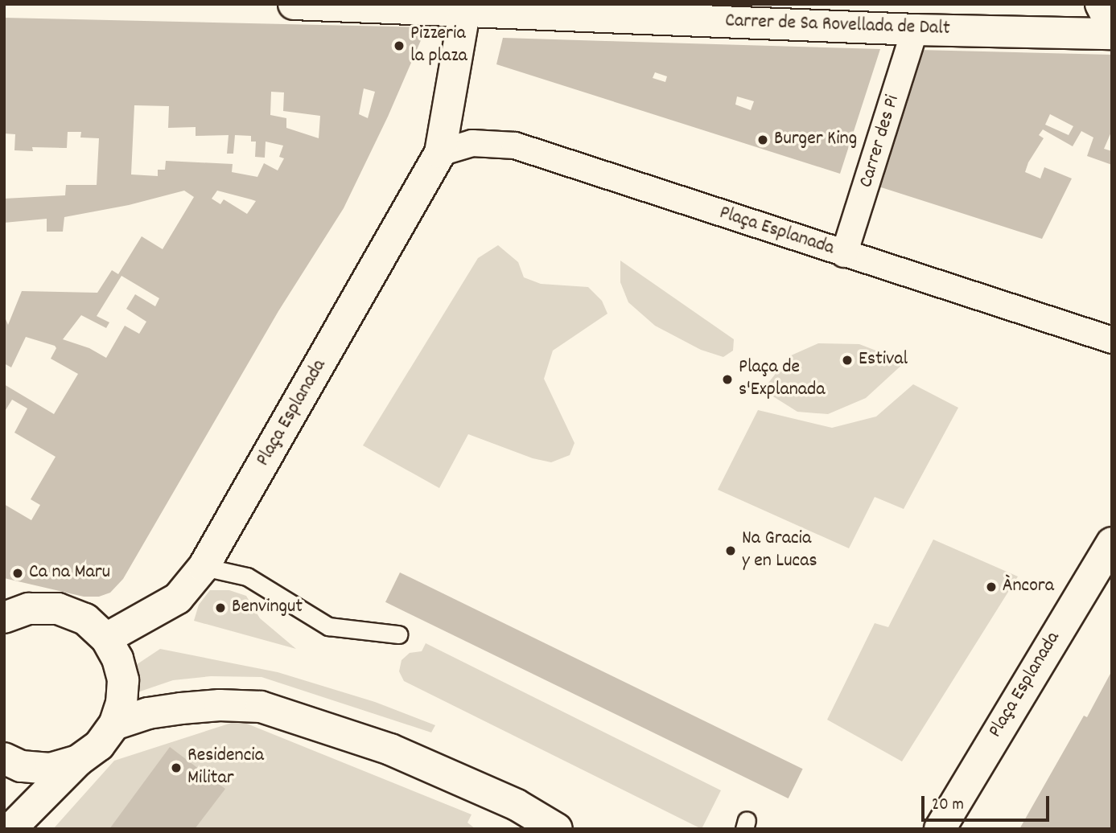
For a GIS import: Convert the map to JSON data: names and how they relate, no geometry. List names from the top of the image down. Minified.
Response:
{"streets":{"street":["Carrer de Sa Rovellada de Dalt","Carrer des Pi","Plaça Esplanada"]},"crossings":[["Carrer de Sa Rovellada de Dalt","Carrer des Pi"],["Carrer de Sa Rovellada de Dalt","Plaça Esplanada"],["Carrer des Pi","Plaça Esplanada"]],"places":["Pizzeria la plaza","Burger King","Estival","Plaça de s'Explanada","Na Gracia y en Lucas","Ca na Maru","Àncora","Benvingut","Residencia Militar"],"scale_bar":"20 m"}
